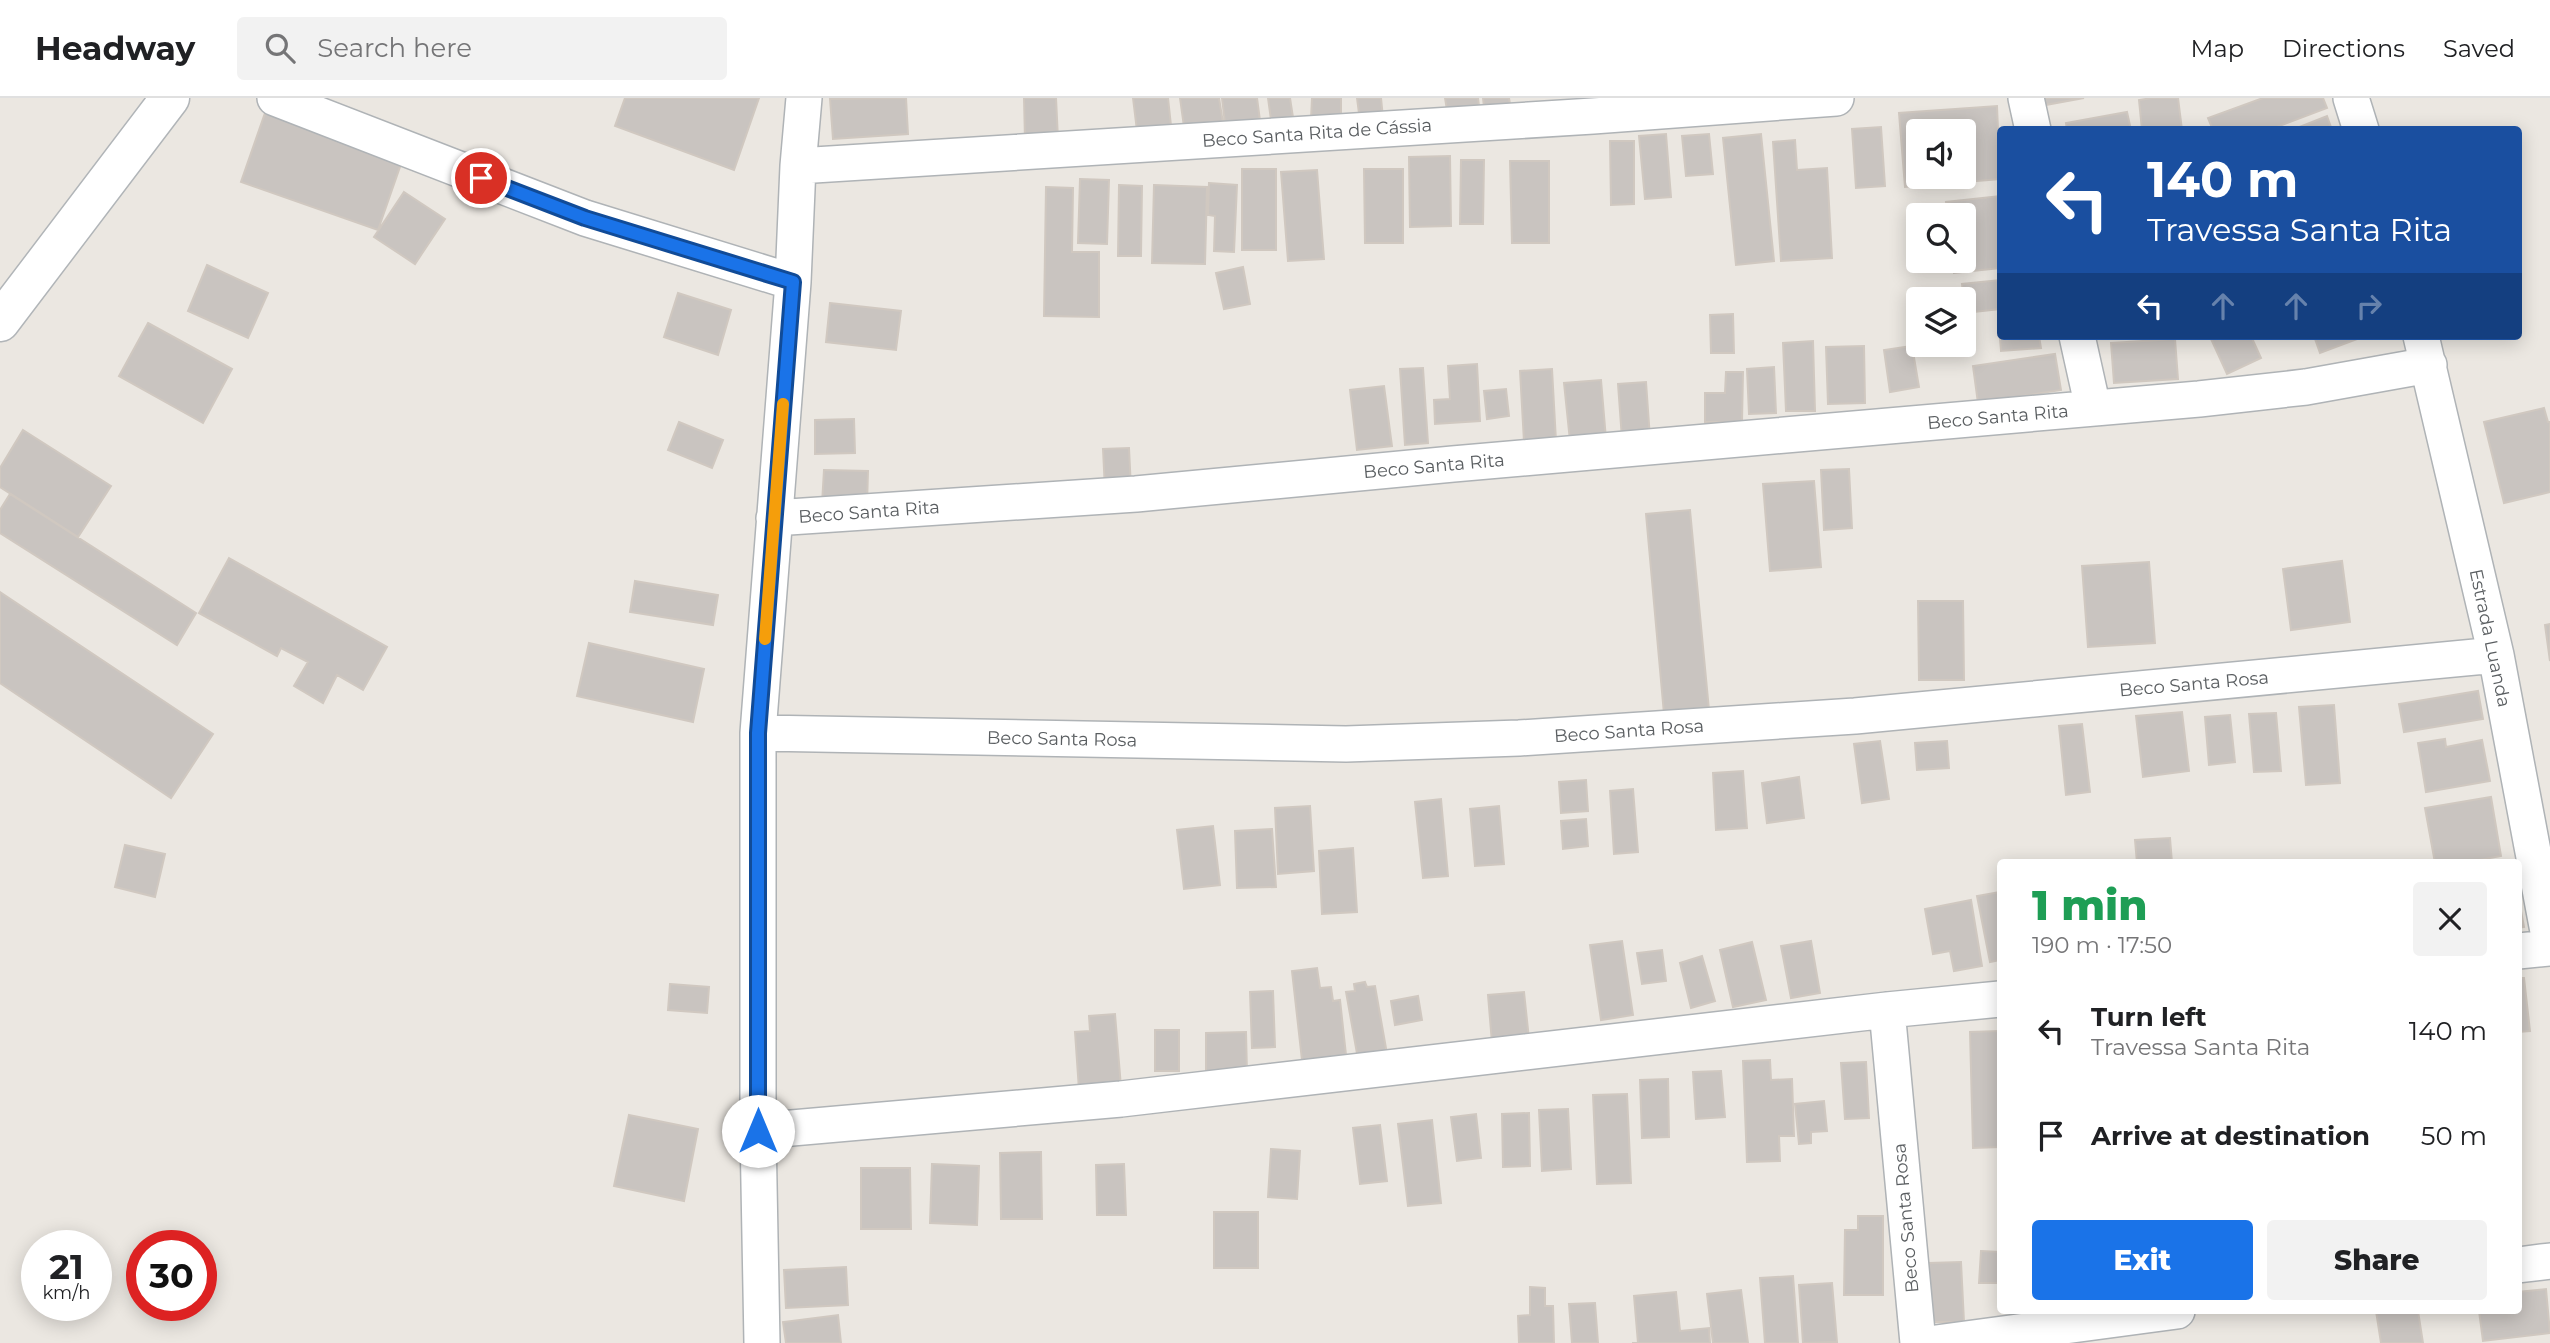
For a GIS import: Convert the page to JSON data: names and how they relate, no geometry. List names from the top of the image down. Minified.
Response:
{"streets":{"street":["Beco Santa Rita de Cássia","Beco Santa Rita","Estrada Luanda","Beco Santa Rosa"]},"crossings":[["Beco Santa Rita","Estrada Luanda"],["Estrada Luanda","Beco Santa Rosa"]],"page":{"header":"Headway","search":"Search here","nav":["Map","Directions","Saved"],"turn":["140 m","Travessa Santa Rita"],"heading":["1 min","190 m · 17:50"],"list":[{"name":"Turn left","note":"Travessa Santa Rita","value":"140 m"},{"name":"Arrive at destination","value":"50 m"}],"buttons":["Exit","Share"],"speed":"21 km/h","limit":"30"}}
